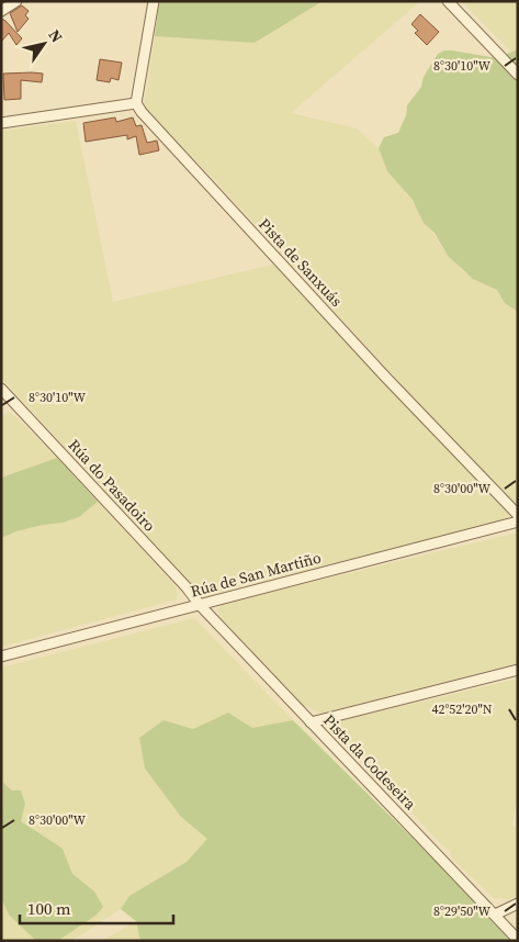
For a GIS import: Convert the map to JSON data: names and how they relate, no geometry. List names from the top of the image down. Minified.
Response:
{"streets":{"street":["Pista de Sanxuás","Rúa do Pasadoiro","Rúa de San Martiño","Pista da Codeseira"]},"crossings":[["Rúa do Pasadoiro","Rúa de San Martiño"],["Rúa do Pasadoiro","Pista da Codeseira"],["Rúa de San Martiño","Pista da Codeseira"]],"scale_bar":"100 m","north":"top right","coordinates":["8°30'10\"W","8°30'00\"W","42°52'20\"N","8°29'50\"W"]}
